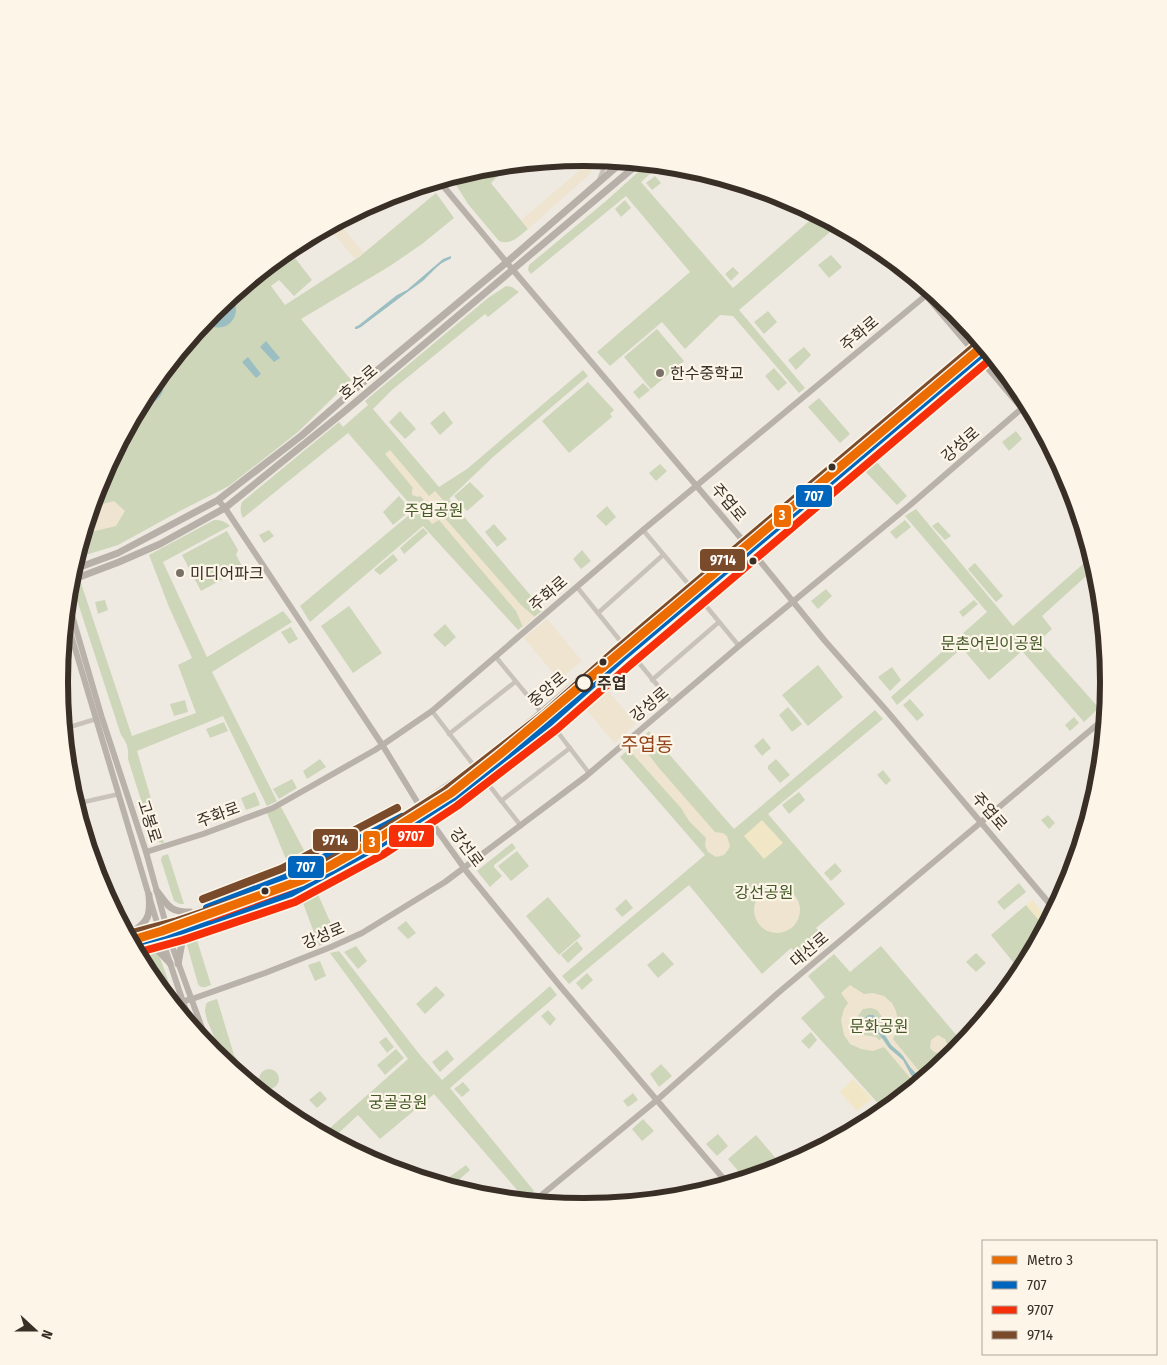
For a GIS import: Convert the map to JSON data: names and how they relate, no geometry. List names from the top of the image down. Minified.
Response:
{"streets":{"main road":["호수로","중앙로"],"street":["주화로","강성로","주엽로","고봉로","강선로","대산로"]},"crossings":[["주화로","주엽로"],["주화로","고봉로"],["주화로","강선로"],["호수로","주엽로"],["호수로","강선로"],["강성로","주엽로"],["강성로","고봉로"],["강성로","강선로"],["주엽로","중앙로"],["주엽로","대산로"],["중앙로","고봉로"],["중앙로","강선로"],["강선로","대산로"]],"districts":["주엽동"],"parks":["주엽공원","문촌어린이공원","강선공원","문화공원","궁골공원"],"places":["한수중학교","미디어파크","주엽"],"lines":["transit line 9714","metro line 3","transit line 707","transit line 9707"],"legend":["Metro 3","707","9707","9714"],"north":"right"}
